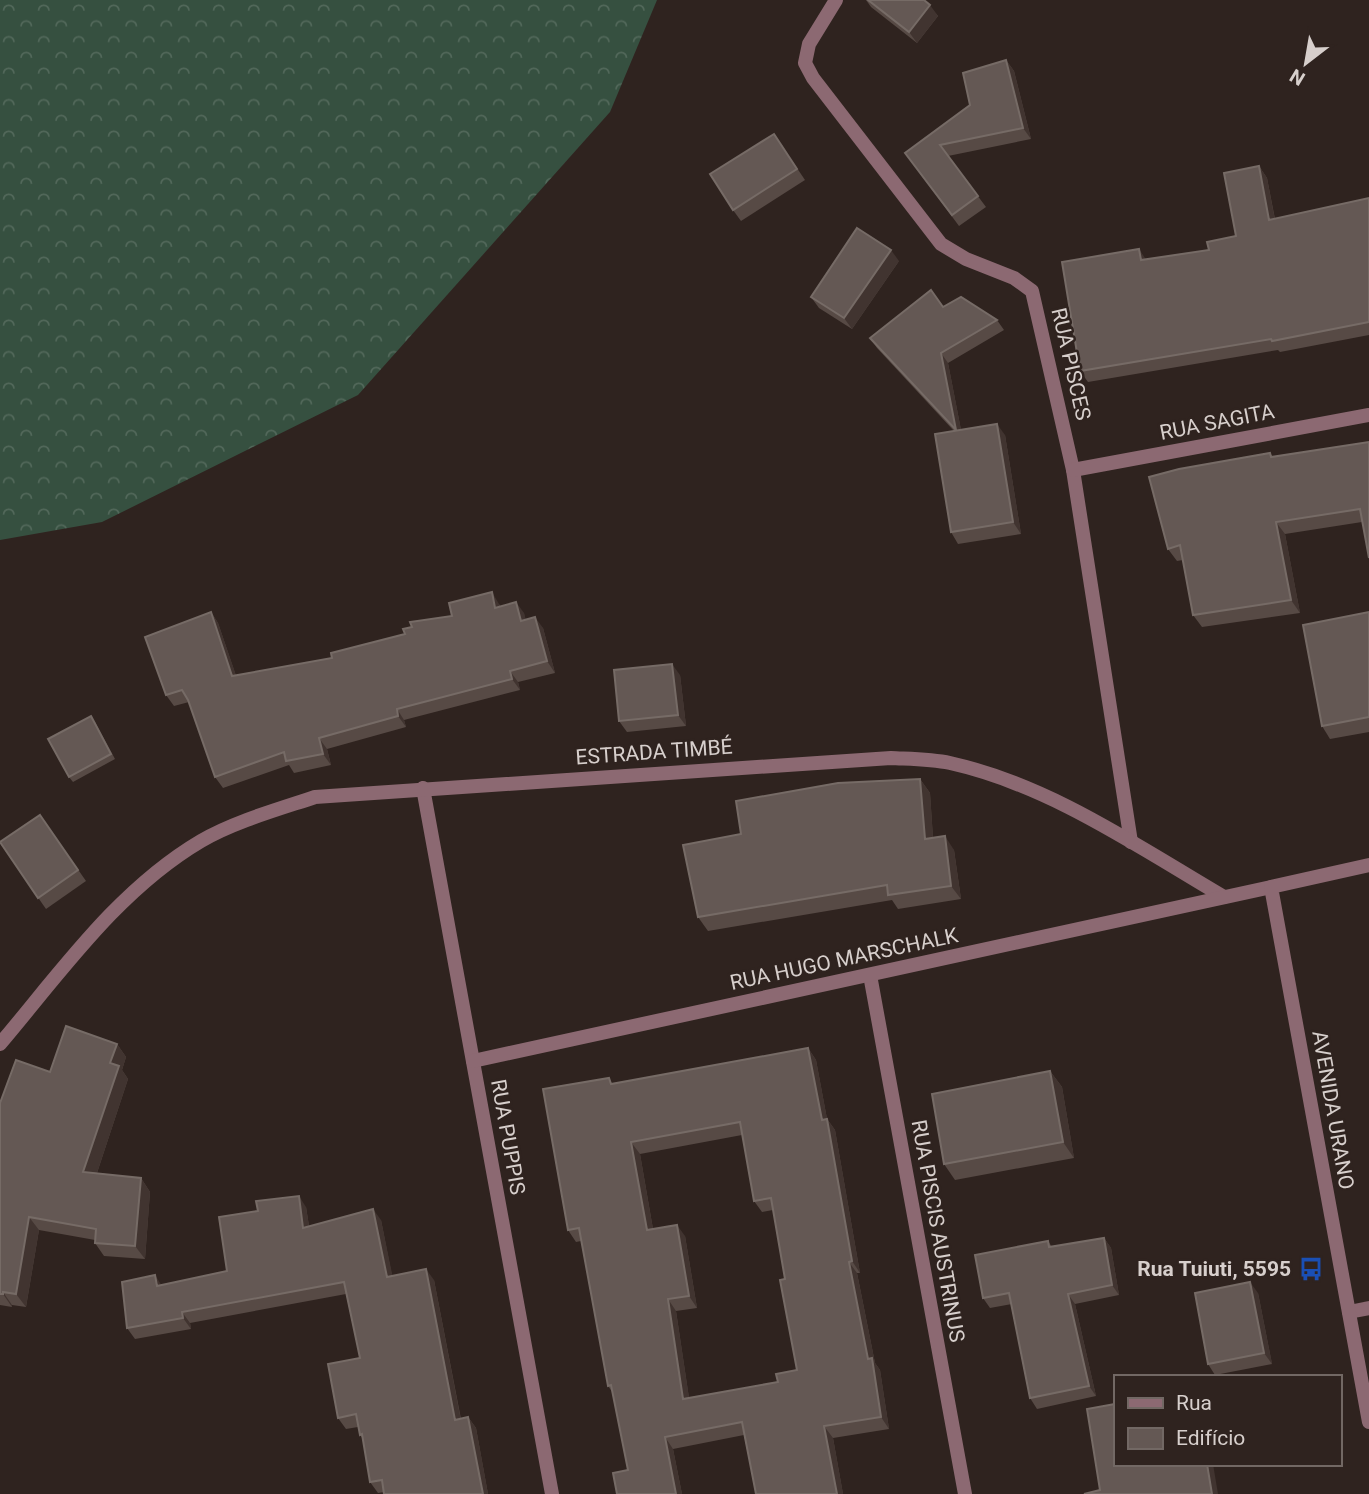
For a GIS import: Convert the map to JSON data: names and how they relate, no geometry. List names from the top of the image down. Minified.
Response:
{"streets":{"street":["RUA PISCES","RUA SAGITA","ESTRADA TIMBÉ","RUA HUGO MARSCHALK","AVENIDA URANO","RUA PUPPIS","RUA PISCIS AUSTRINUS"]},"crossings":[["RUA PISCES","RUA SAGITA"],["RUA PISCES","ESTRADA TIMBÉ"],["ESTRADA TIMBÉ","RUA HUGO MARSCHALK"],["ESTRADA TIMBÉ","RUA PUPPIS"],["RUA HUGO MARSCHALK","RUA PUPPIS"],["RUA HUGO MARSCHALK","RUA PISCIS AUSTRINUS"]],"places":{"bus stop":["Rua Tuiuti, 5595"]},"legend":["Rua","Edifício"],"north":"bottom left"}
